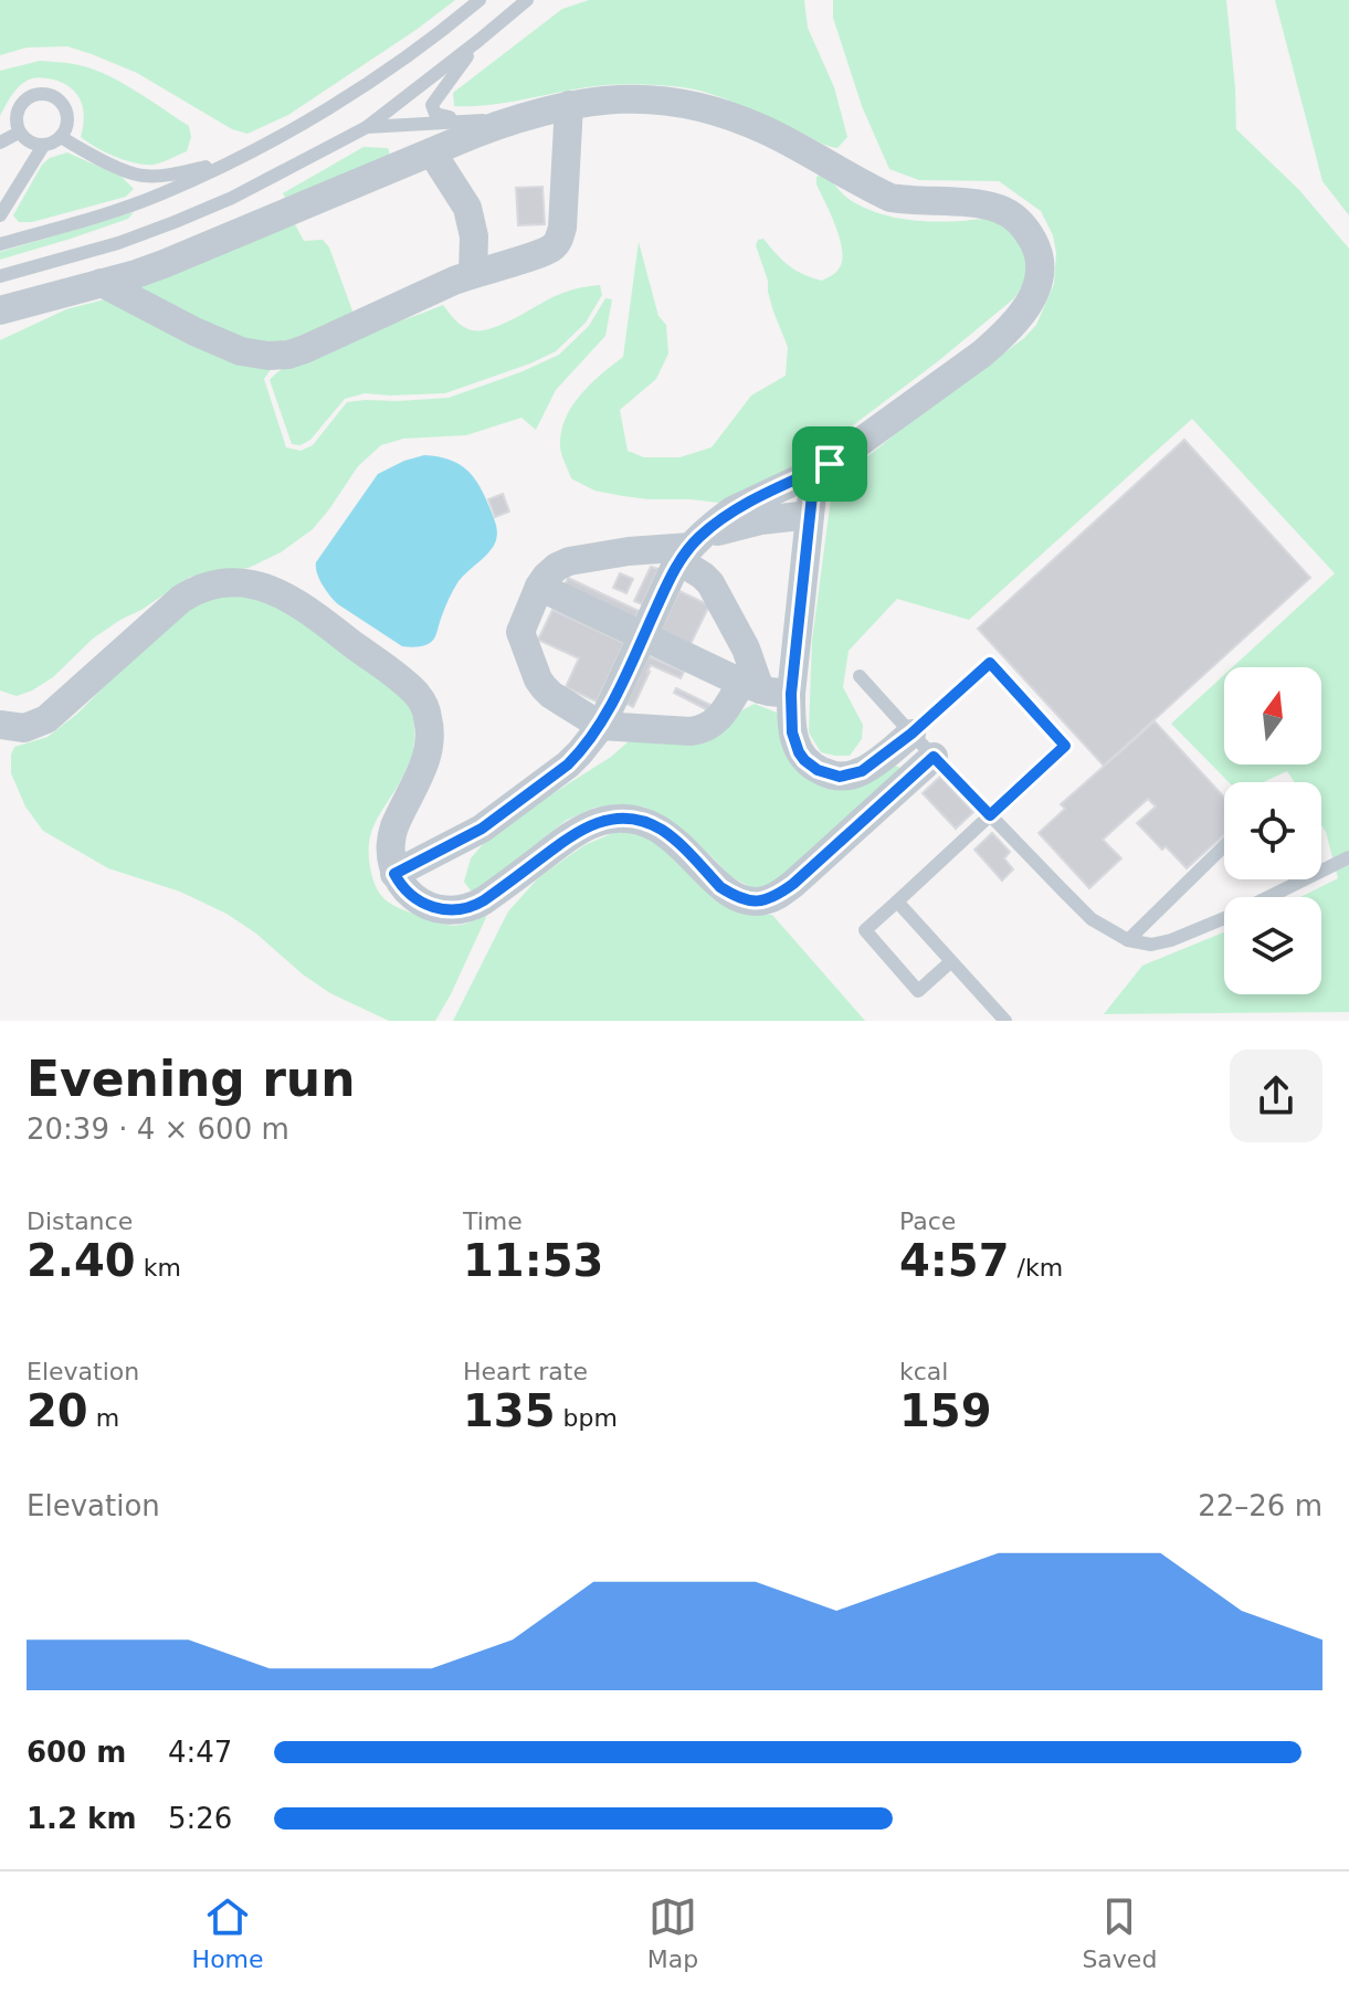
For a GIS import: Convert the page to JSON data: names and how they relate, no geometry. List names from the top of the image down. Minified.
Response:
{"north":"top","page":{"heading":["Evening run","20:39 · 4 × 600 m"],"stats":[["Distance","2.40 km"],["Time","11:53"],["Pace","4:57 /km"],["Elevation","20 m"],["Heart rate","135 bpm"],["kcal","159"]],"chart":["Elevation","22–26 m"],"list":[{"name":"600 m","note":"4:47"},{"name":"1.2 km","note":"5:26"}],"tabs":["Home","Map","Saved"]}}
